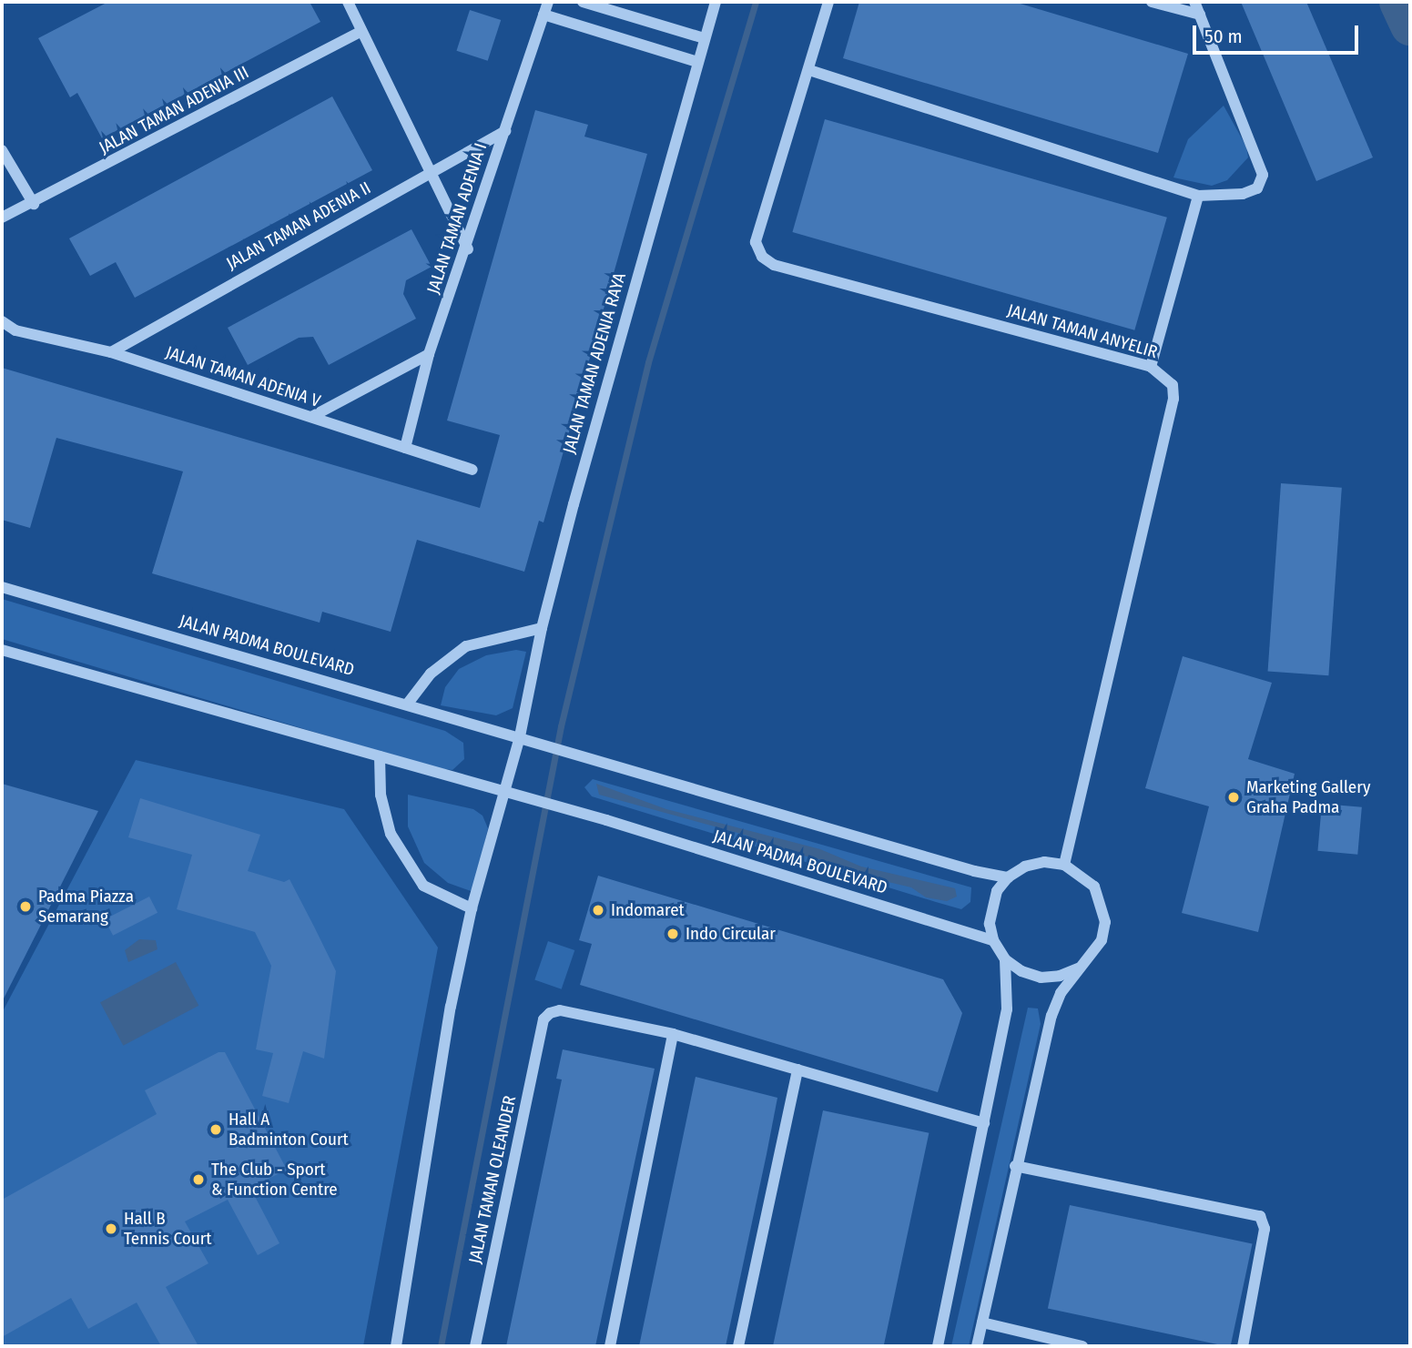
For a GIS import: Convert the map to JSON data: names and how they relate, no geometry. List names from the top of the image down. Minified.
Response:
{"streets":{"street":["JALAN TAMAN ADENIA III","JALAN TAMAN ADENIA I","JALAN TAMAN ADENIA II","JALAN TAMAN ANYELIR","JALAN TAMAN ADENIA RAYA","JALAN TAMAN ADENIA V","JALAN PADMA BOULEVARD","JALAN TAMAN OLEANDER"]},"crossings":[["JALAN TAMAN ADENIA I","JALAN TAMAN ADENIA II"],["JALAN TAMAN ADENIA I","JALAN TAMAN ADENIA V"],["JALAN TAMAN ADENIA II","JALAN TAMAN ADENIA V"],["JALAN TAMAN ANYELIR","JALAN PADMA BOULEVARD"],["JALAN TAMAN ADENIA RAYA","JALAN PADMA BOULEVARD"]],"places":["Marketing Gallery Graha Padma","Padma Piazza Semarang","Indomaret","Indo Circular","Hall A Badminton Court","The Club - Sport & Function Centre","Hall B Tennis Court"],"scale_bar":"50 m"}
